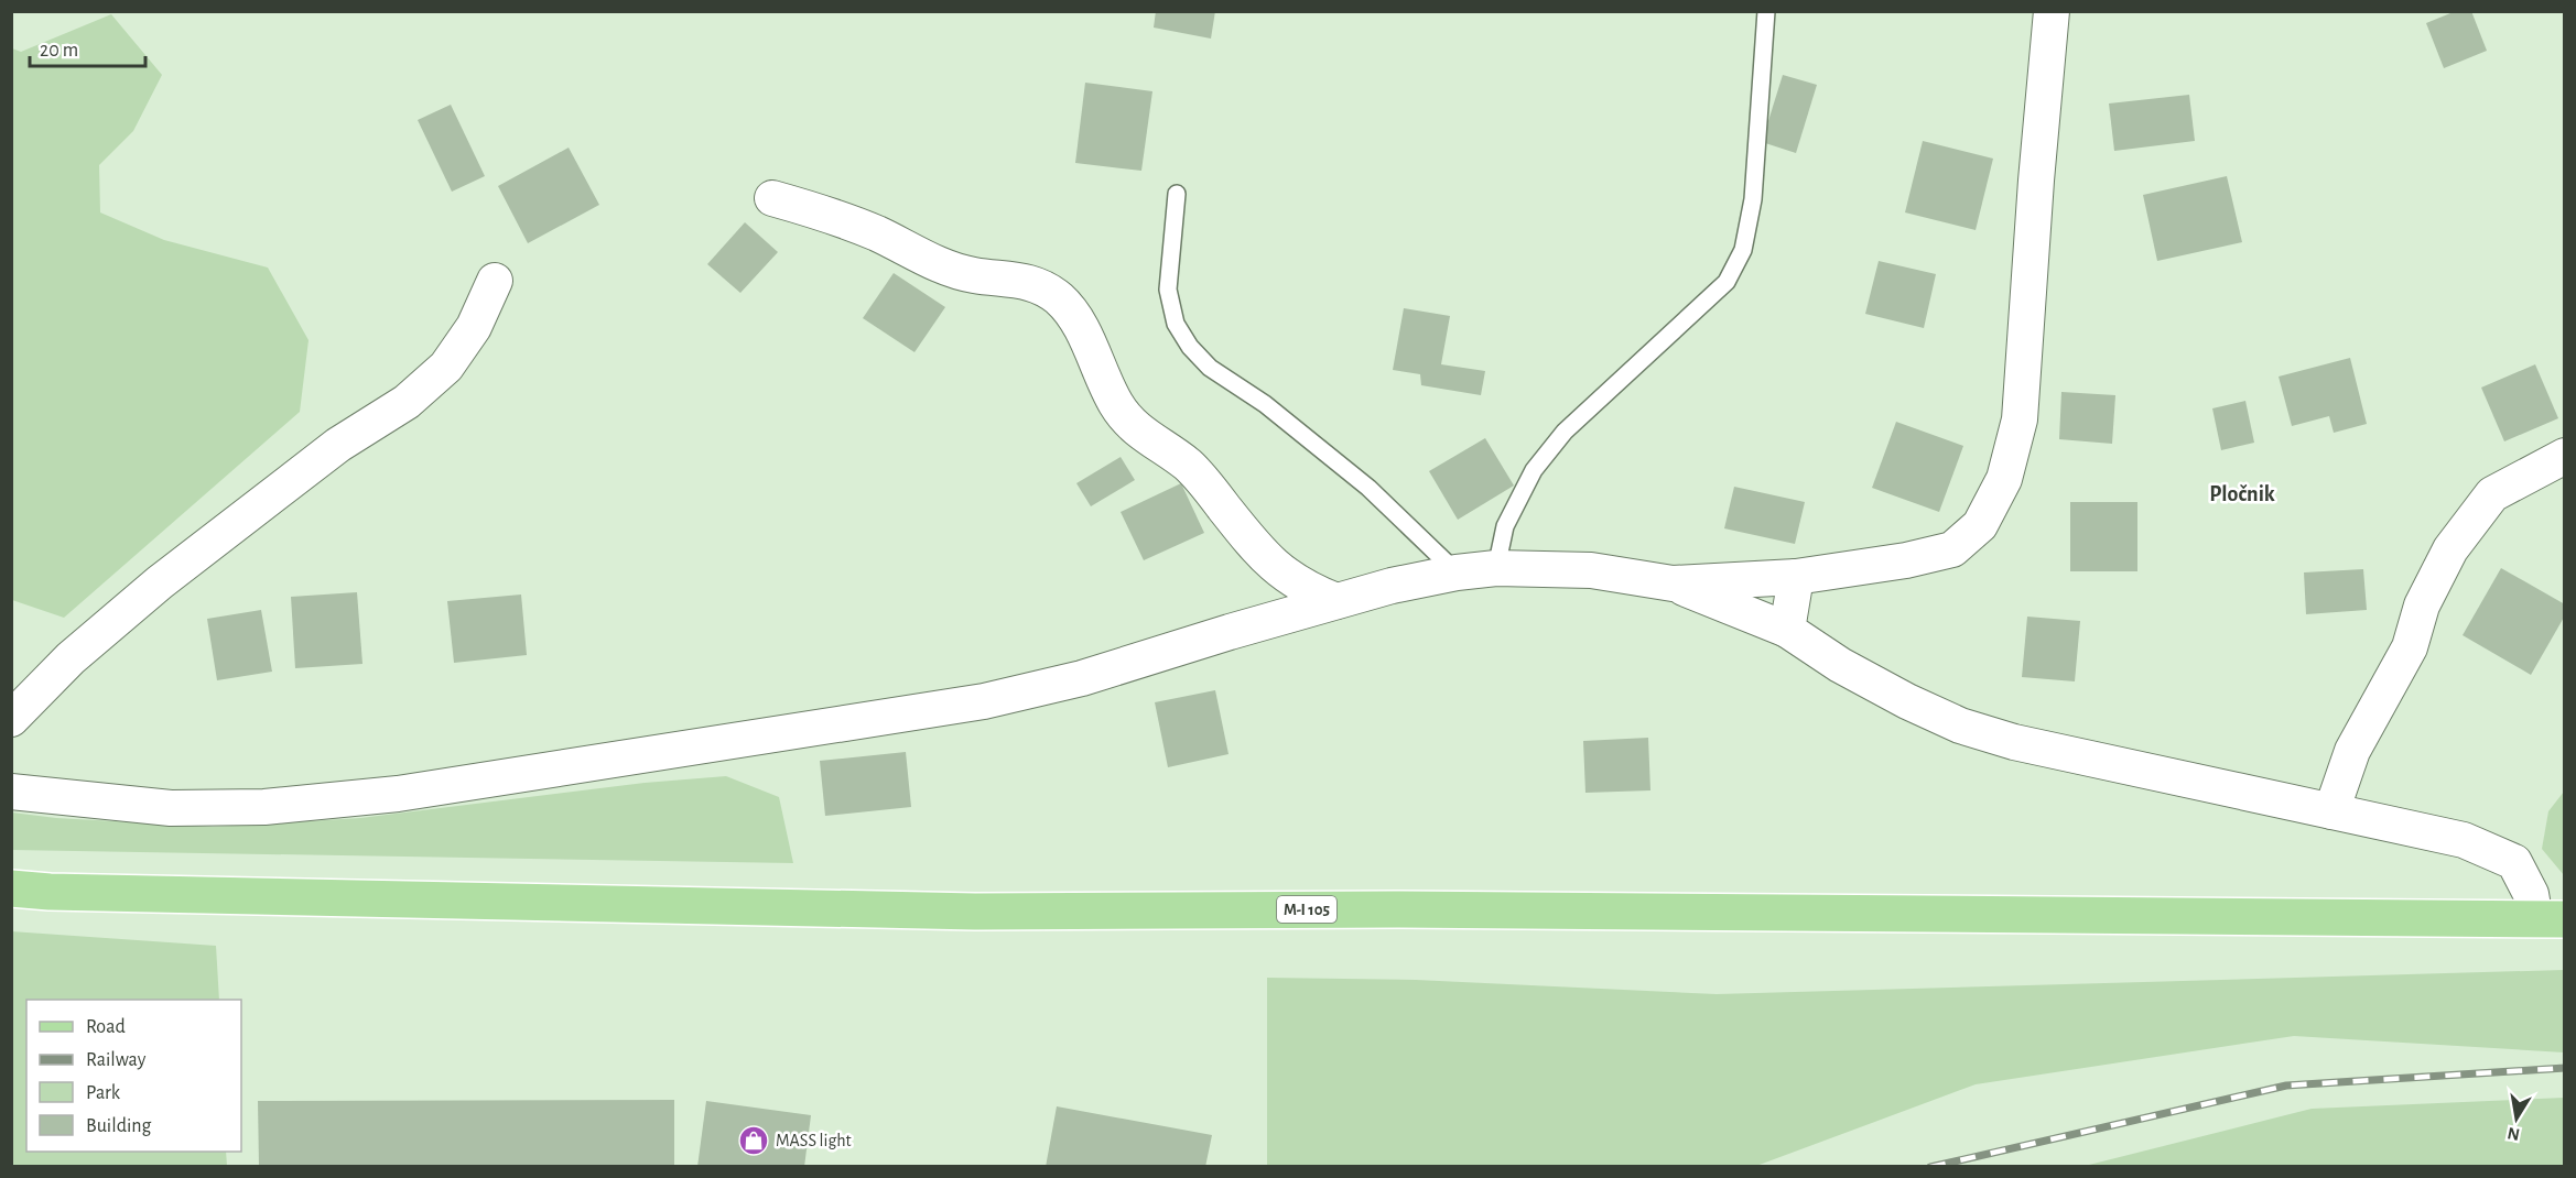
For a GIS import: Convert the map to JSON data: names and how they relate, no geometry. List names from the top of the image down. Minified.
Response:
{"streets":{"main road":["M-I 105"]},"districts":["Pločnik"],"places":{"shop":["MASS light"]},"legend":["Road","Railway","Park","Building"],"scale_bar":"20 m","north":"bottom"}
